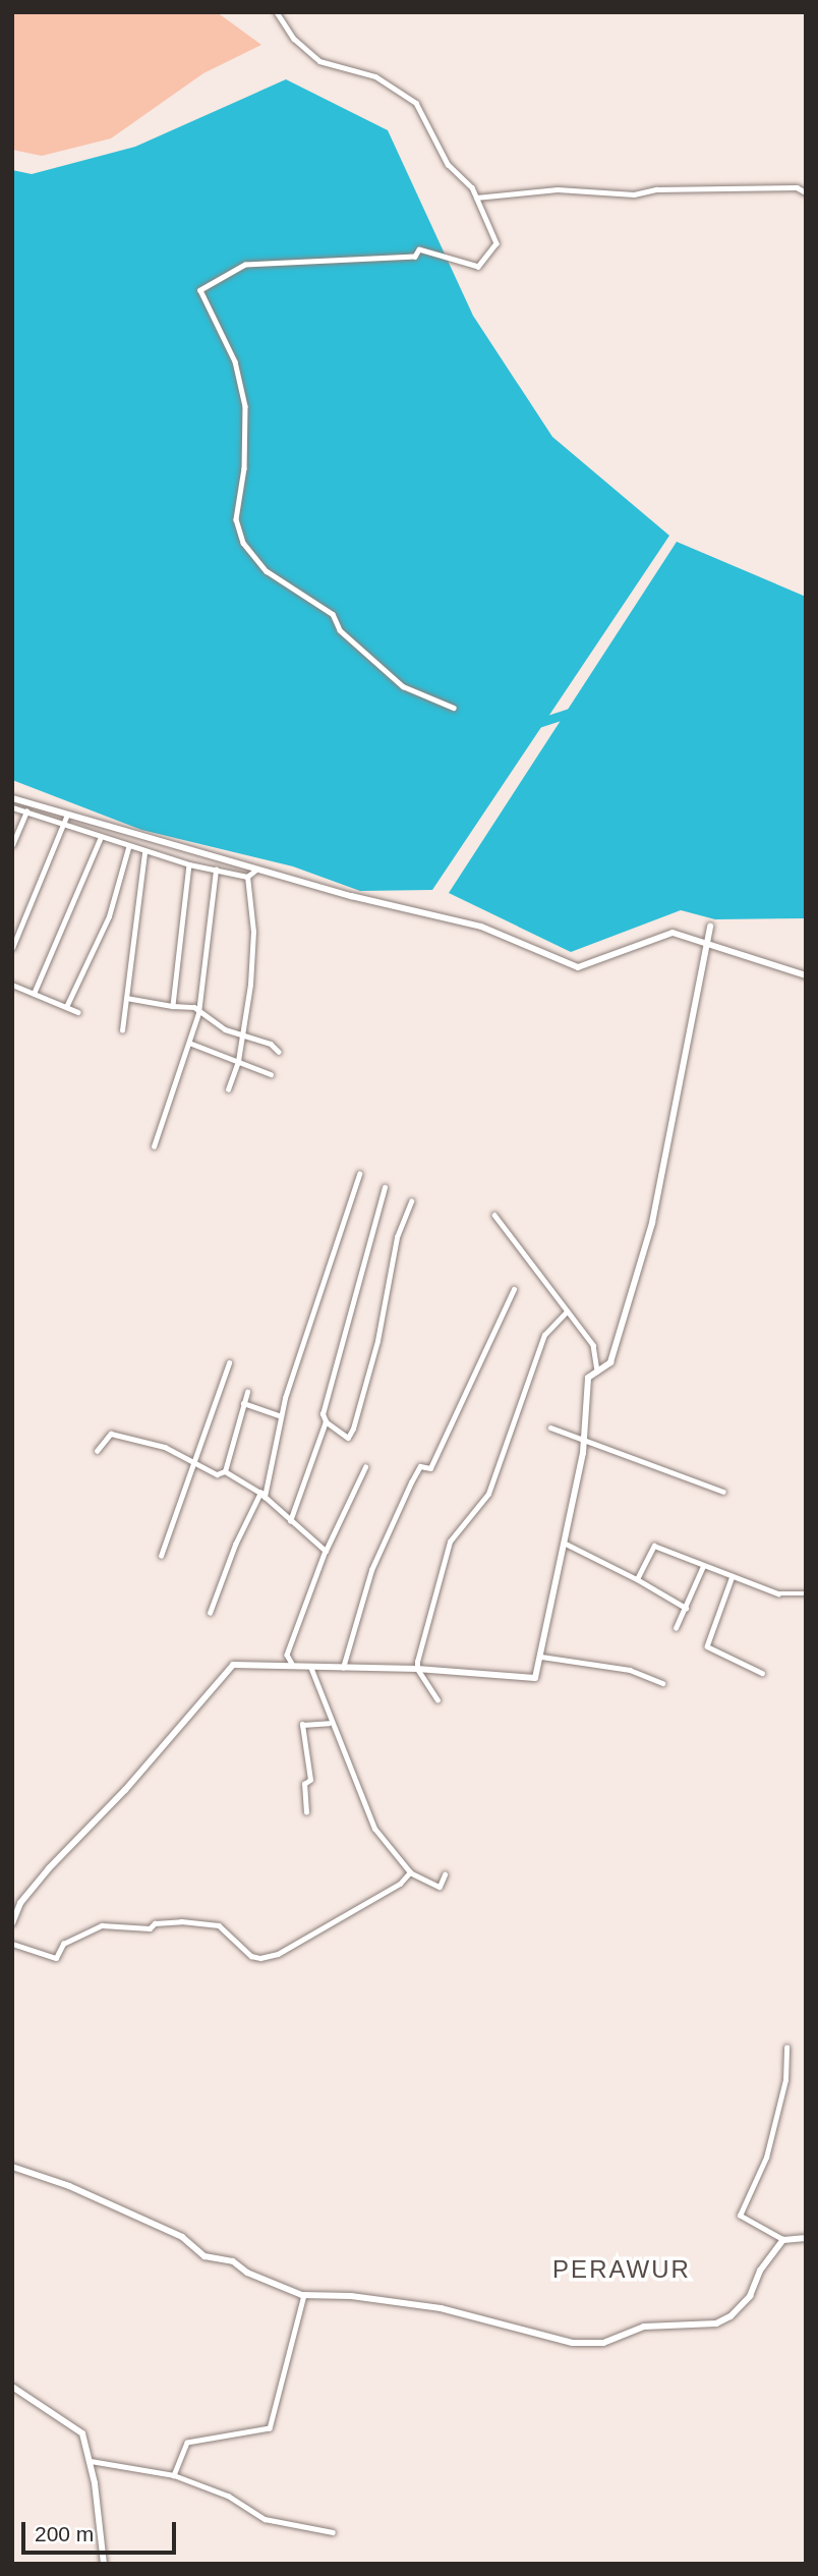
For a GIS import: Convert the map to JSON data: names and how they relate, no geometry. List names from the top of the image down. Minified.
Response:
{"districts":["PERAWUR"],"scale_bar":"200 m"}
